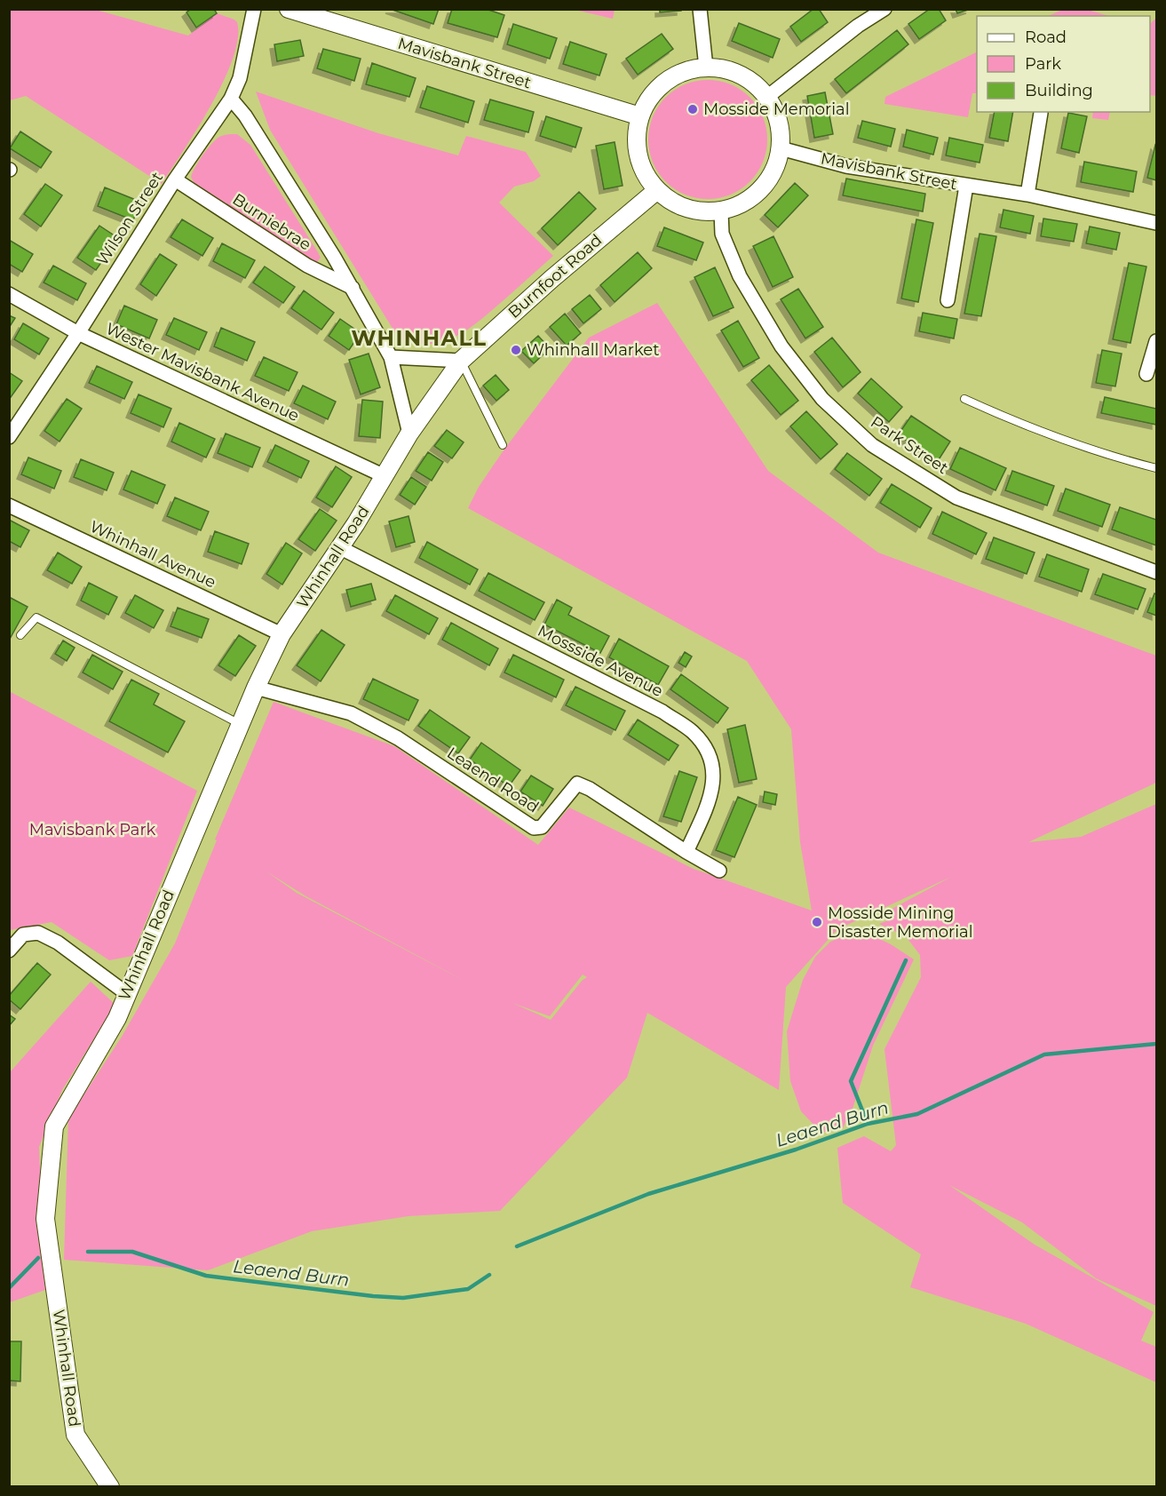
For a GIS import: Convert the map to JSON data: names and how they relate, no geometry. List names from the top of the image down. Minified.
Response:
{"streets":{"street":["Mavisbank Street","Wilson Street","Burniebrae","Burnfoot Road","Wester Mavisbank Avenue","Park Street","Whinhall Avenue","Whinhall Road","Mossside Avenue","Leaend Road"]},"crossings":[["Mavisbank Street","Burnfoot Road"],["Mavisbank Street","Park Street"],["Wilson Street","Burniebrae"],["Wilson Street","Wester Mavisbank Avenue"],["Burnfoot Road","Park Street"],["Burnfoot Road","Whinhall Road"],["Wester Mavisbank Avenue","Whinhall Road"],["Whinhall Avenue","Whinhall Road"],["Whinhall Road","Mossside Avenue"],["Whinhall Road","Leaend Road"],["Mossside Avenue","Leaend Road"]],"districts":["WHINHALL"],"water":["Leaend Burn"],"parks":["Mavisbank Park"],"places":["Mosside Memorial","Whinhall Market","Mosside Mining Disaster Memorial"],"legend":["Road","Park","Building"]}
